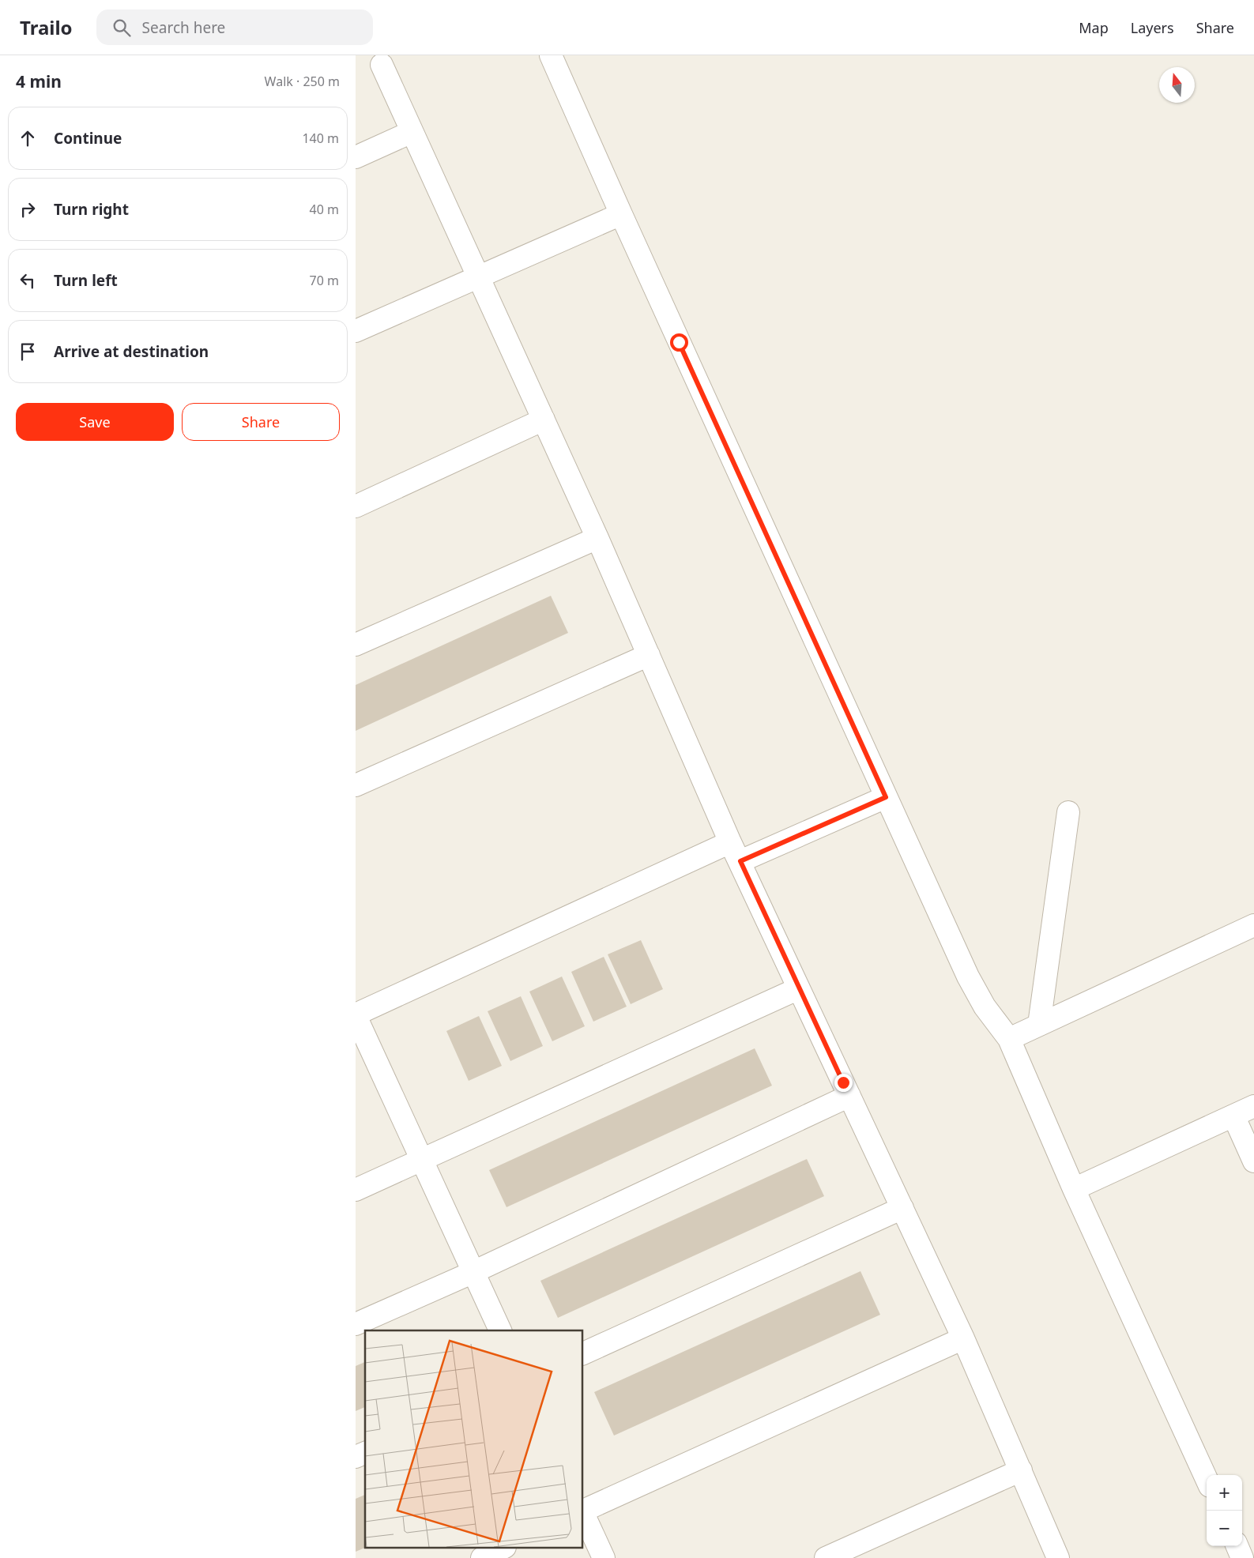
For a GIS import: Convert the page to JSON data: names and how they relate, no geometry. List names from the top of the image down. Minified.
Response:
{"north":"top","page":{"header":"Trailo","search":"Search here","nav":["Map","Layers","Share"],"heading":["4 min","Walk · 250 m"],"list":[["Continue","140 m"],["Turn right","40 m"],["Turn left","70 m"],"Arrive at destination"],"buttons":["Save","Share"],"map_buttons":["+","−"]}}
